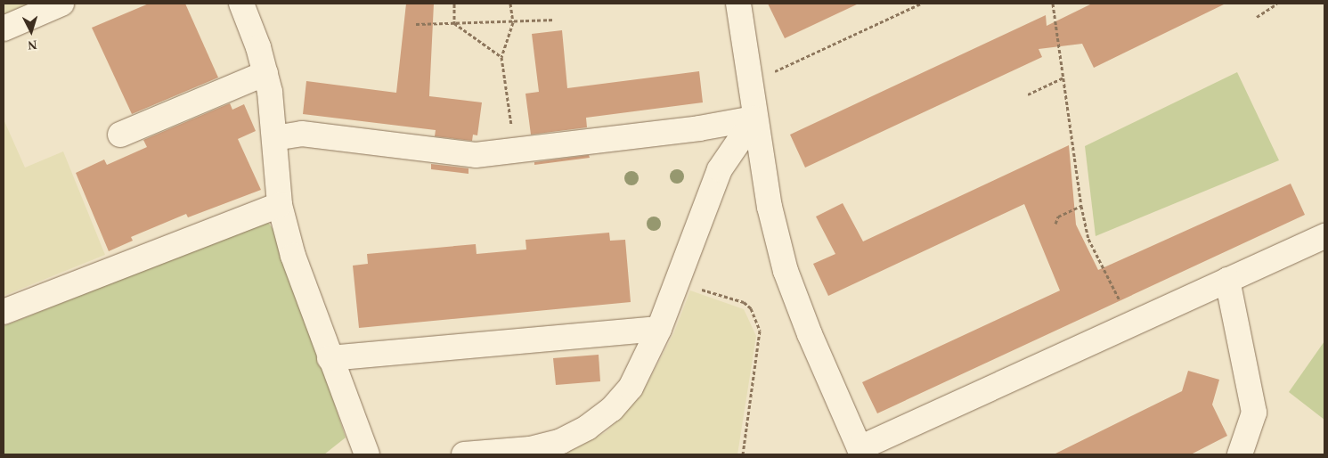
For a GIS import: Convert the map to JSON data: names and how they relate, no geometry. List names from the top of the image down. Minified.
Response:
{"north":"bottom"}
